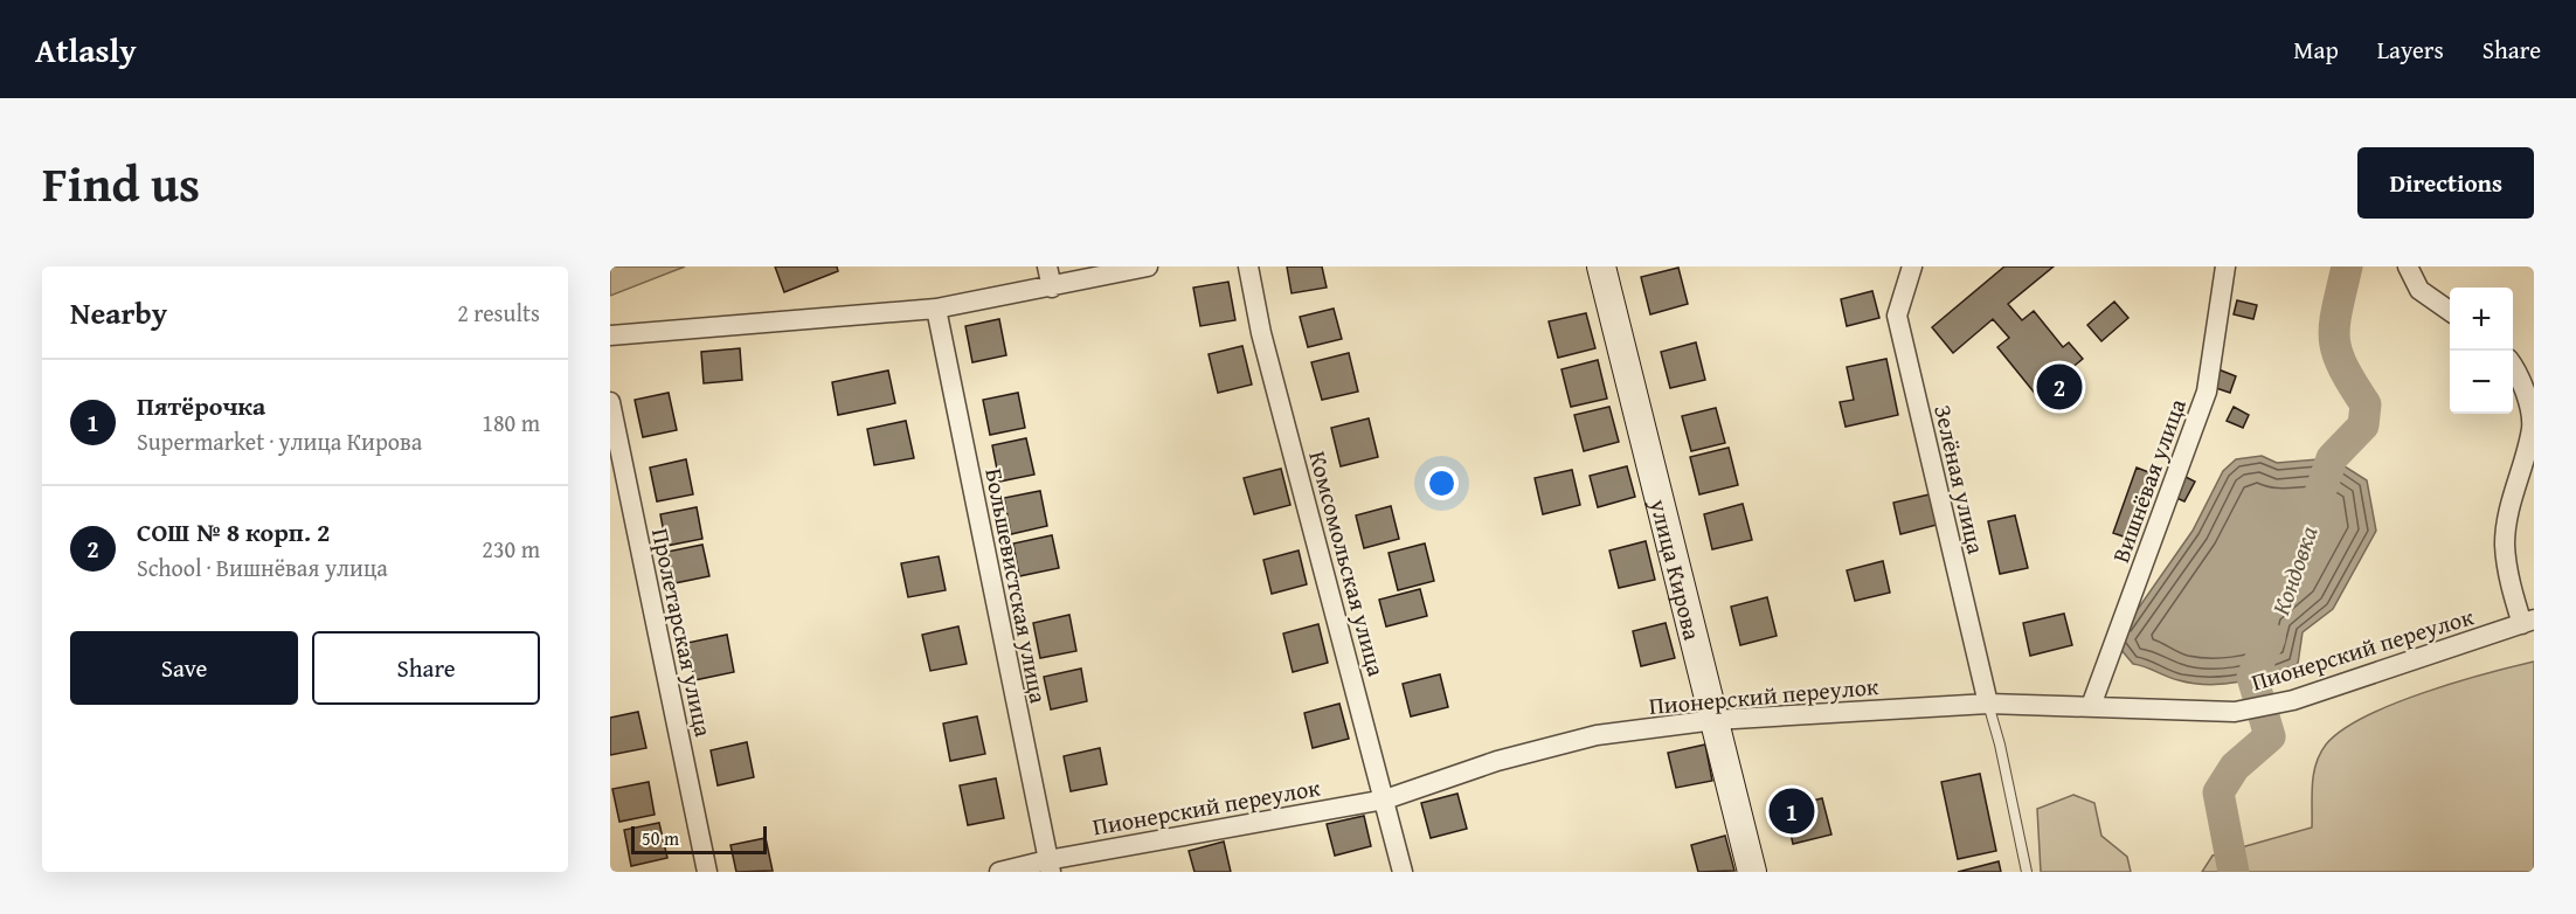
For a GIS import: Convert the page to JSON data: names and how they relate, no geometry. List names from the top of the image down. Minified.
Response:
{"streets":{"street":["Зелёная улица","Вишнёвая улица","Комсомольская улица","улица Кирова","Большевистская улица","Пролетарская улица","Пионерский переулок"]},"crossings":[["Зелёная улица","Пионерский переулок"],["Вишнёвая улица","Пионерский переулок"],["Комсомольская улица","Пионерский переулок"],["улица Кирова","Пионерский переулок"],["Большевистская улица","Пионерский переулок"]],"water":["Кондовка"],"scale_bar":"50 m","page":{"header":"Atlasly","nav":["Map","Layers","Share"],"title":"Find us","buttons":["Directions",["Save","Share"]],"heading":["Nearby","2 results"],"map_buttons":["+","−"],"list":[{"mark":"1","name":"Пятёрочка","note":"Supermarket · улица Кирова","value":"180 m"},{"mark":"2","name":"СОШ № 8 корп. 2","note":"School · Вишнёвая улица","value":"230 m"}],"pins":["2","1"],"scale":"50 m"}}
